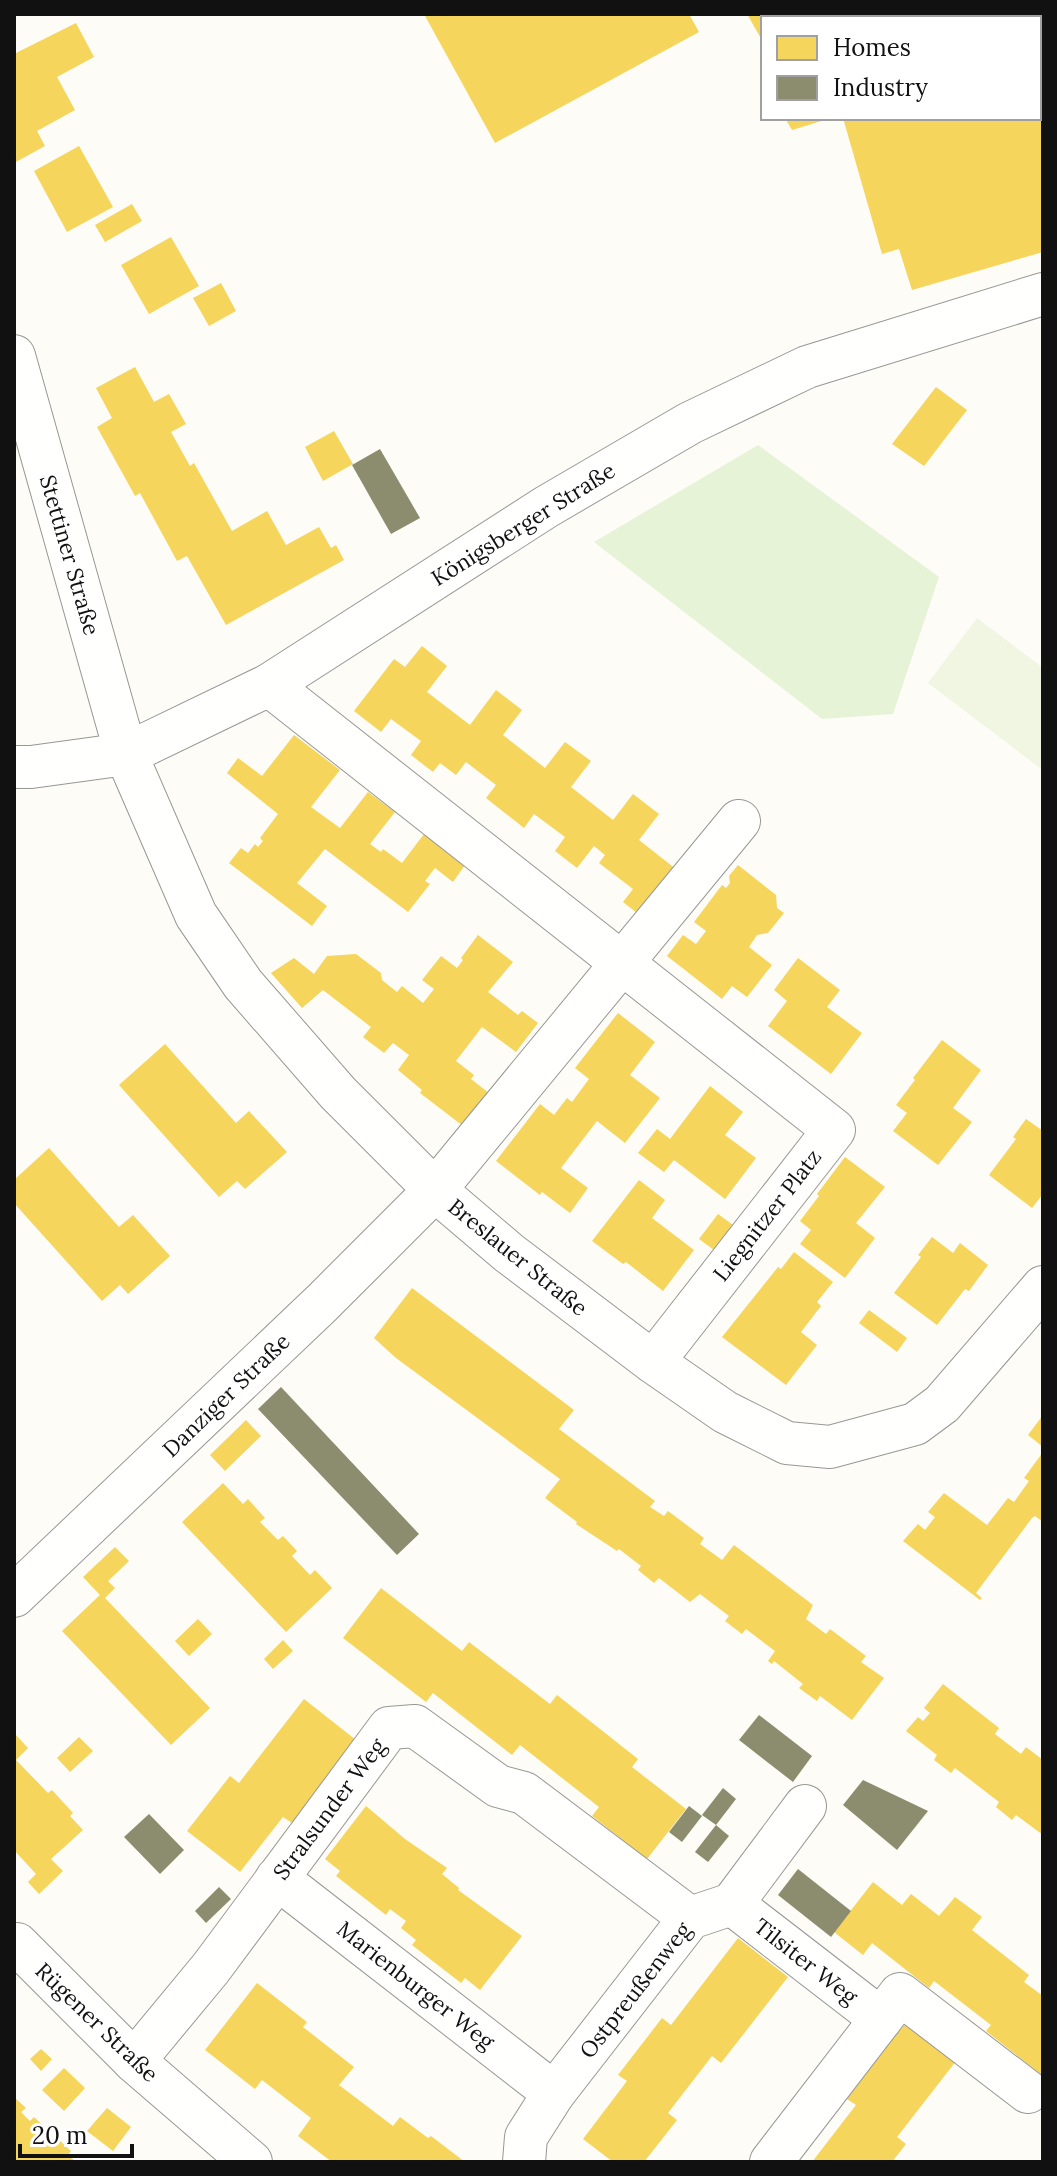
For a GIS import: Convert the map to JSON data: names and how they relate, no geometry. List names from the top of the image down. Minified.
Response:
{"streets":{"street":["Königsberger Straße","Stettiner Straße","Liegnitzer Platz","Breslauer Straße","Danziger Straße","Stralsunder Weg","Tilsiter Weg","Marienburger Weg","Ostpreußenweg","Rügener Straße"]},"crossings":[["Königsberger Straße","Stettiner Straße"],["Königsberger Straße","Liegnitzer Platz"],["Königsberger Straße","Breslauer Straße"],["Stettiner Straße","Breslauer Straße"],["Liegnitzer Platz","Breslauer Straße"],["Breslauer Straße","Danziger Straße"],["Stralsunder Weg","Marienburger Weg"],["Stralsunder Weg","Ostpreußenweg"],["Stralsunder Weg","Rügener Straße"],["Tilsiter Weg","Ostpreußenweg"],["Marienburger Weg","Ostpreußenweg"]],"legend":["Homes","Industry"],"scale_bar":"20 m"}
